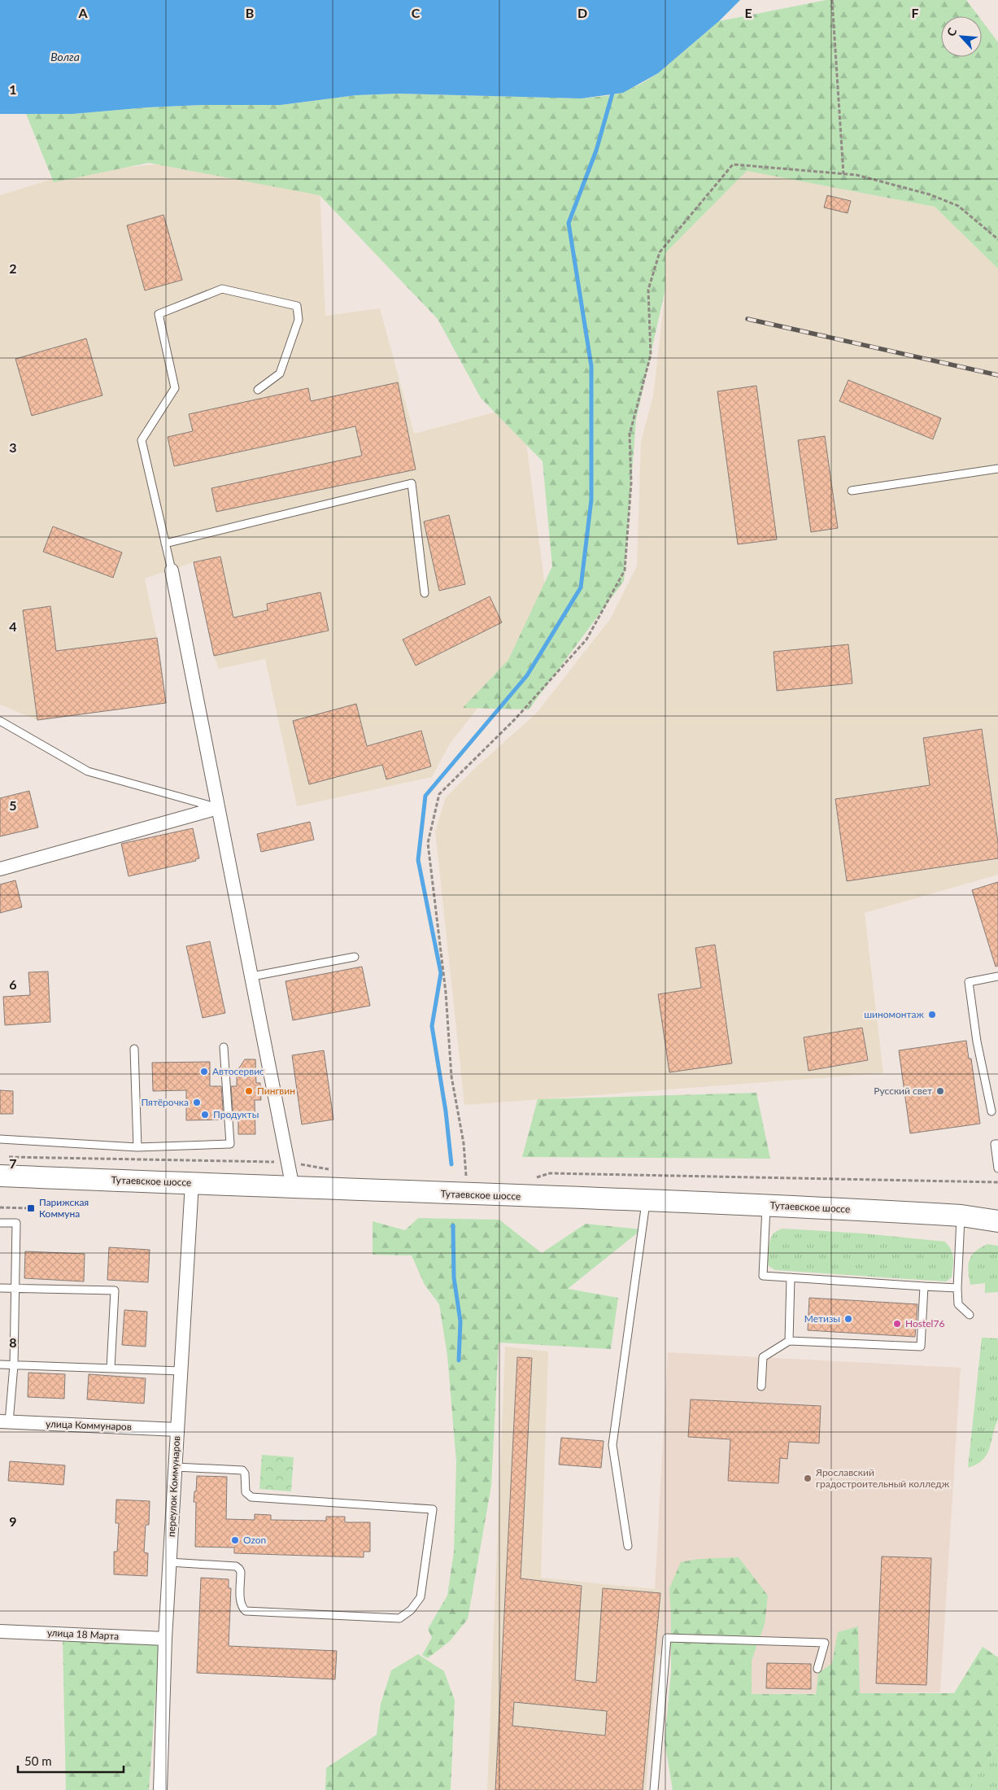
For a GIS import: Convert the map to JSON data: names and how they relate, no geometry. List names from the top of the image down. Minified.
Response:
{"streets":{"main road":["Тутаевское шоссе"],"street":["улица Коммунаров","переулок Коммунаров","улица 18 Марта"]},"crossings":[["Тутаевское шоссе","переулок Коммунаров"],["улица Коммунаров","переулок Коммунаров"],["переулок Коммунаров","улица 18 Марта"]],"water":["Волга"],"places":{"other":["шиномонтаж","Автосервис","Пингвин","Русский свет","Пятёрочка","Продукты","Метизы","Hostel76","Ярославский градостроительный колледж","Ozon"],"transit":["Парижская Коммуна"]},"scale_bar":"50 m","north":"top left","grid":{"columns":["A","B","C","D","E","F"],"rows":["1","2","3","4","5","6","7","8","9"]}}
